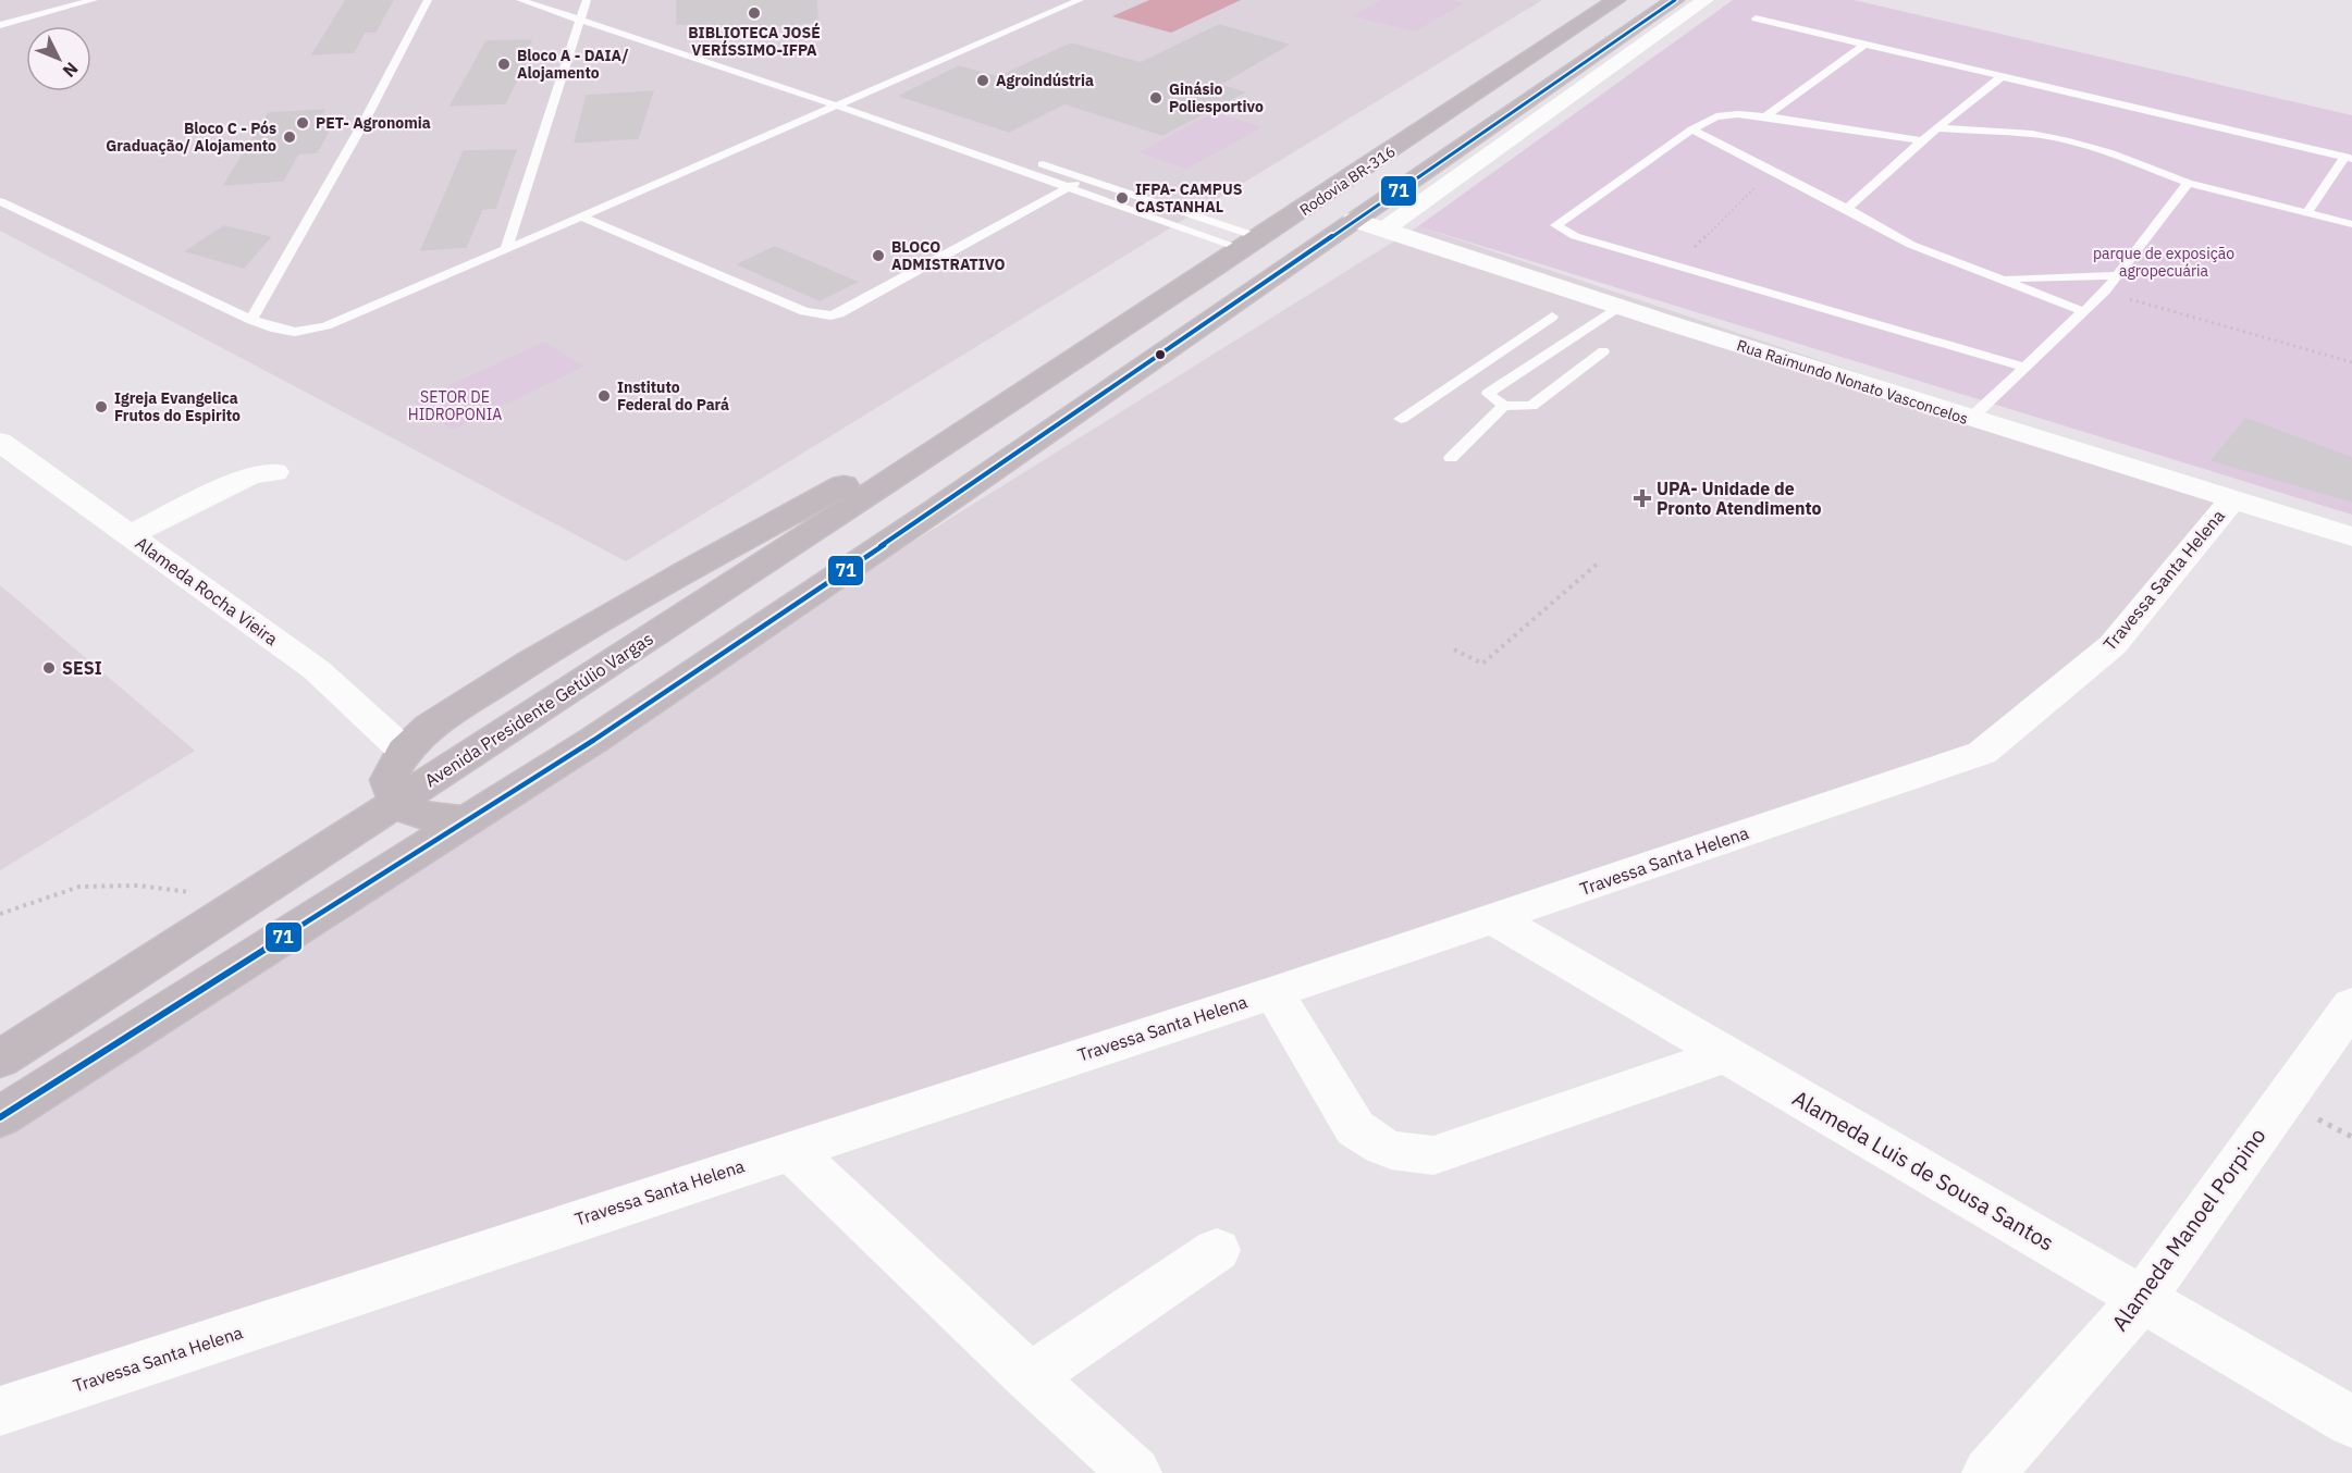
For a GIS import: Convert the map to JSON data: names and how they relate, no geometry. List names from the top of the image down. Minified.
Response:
{"streets":{"highway":["Rodovia BR-316","Avenida Presidente Getúlio Vargas"],"street":["Rua Raimundo Nonato Vasconcelos","Travessa Santa Helena","Alameda Rocha Vieira","Alameda Luis de Sousa Santos","Alameda Manoel Porpino"]},"crossings":[["Rodovia BR-316","Avenida Presidente Getúlio Vargas"],["Rua Raimundo Nonato Vasconcelos","Travessa Santa Helena"],["Travessa Santa Helena","Alameda Luis de Sousa Santos"],["Alameda Luis de Sousa Santos","Alameda Manoel Porpino"]],"parks":["parque de exposição agropecuária","SETOR DE HIDROPONIA"],"places":{"other":["BIBLIOTECA JOSÉ VERÍSSIMO-IFPA","Bloco A - DAIA/ Alojamento","Agroindústria","Ginásio Poliesportivo","PET- Agronomia","Bloco C - Pós Graduação/ Alojamento","IFPA- CAMPUS CASTANHAL","BLOCO ADMISTRATIVO","Instituto Federal do Pará","Igreja Evangelica Frutos do Espirito","SESI"],"health":["UPA- Unidade de Pronto Atendimento"]},"lines":["transit line 71"],"north":"bottom right"}
